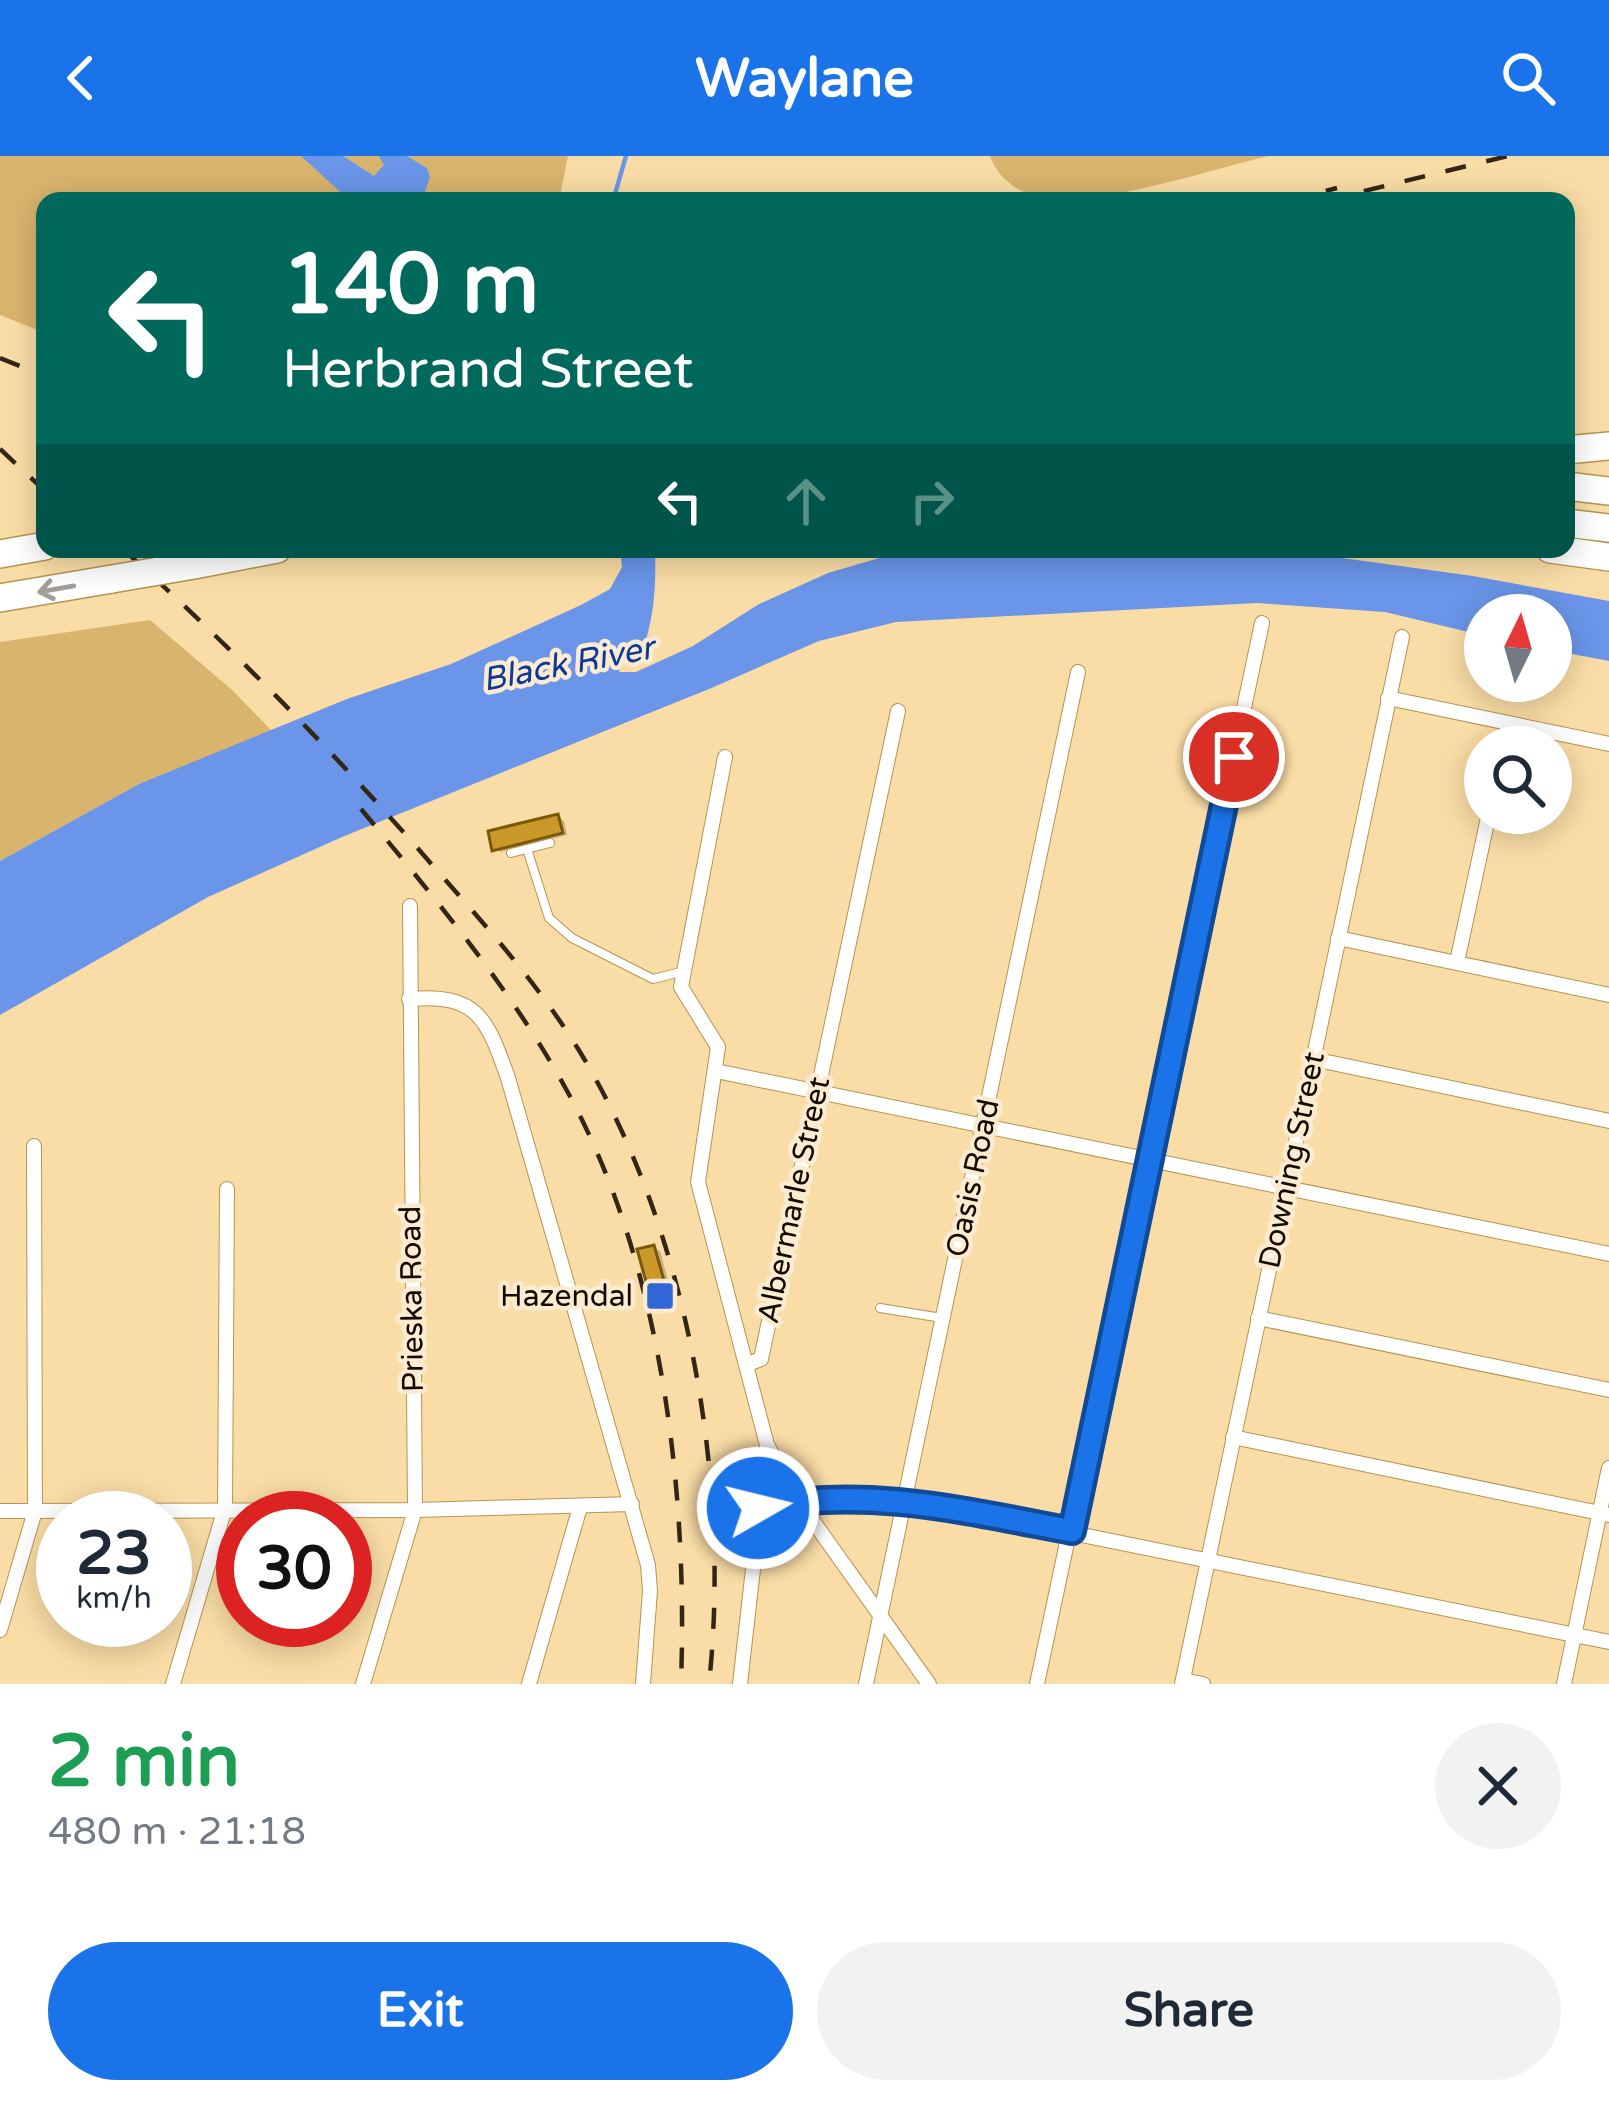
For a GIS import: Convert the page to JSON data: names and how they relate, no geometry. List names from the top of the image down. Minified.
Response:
{"streets":{"street":["Downing Street","Oasis Road","Albermarle Street","Prieska Road"]},"water":["Black River"],"places":{"transit":["Hazendal"]},"north":"top","page":{"header":"Waylane","turn":["140 m","Herbrand Street"],"speed":"23 km/h","limit":"30","heading":["2 min","480 m · 21:18"],"buttons":["Exit","Share"]}}
